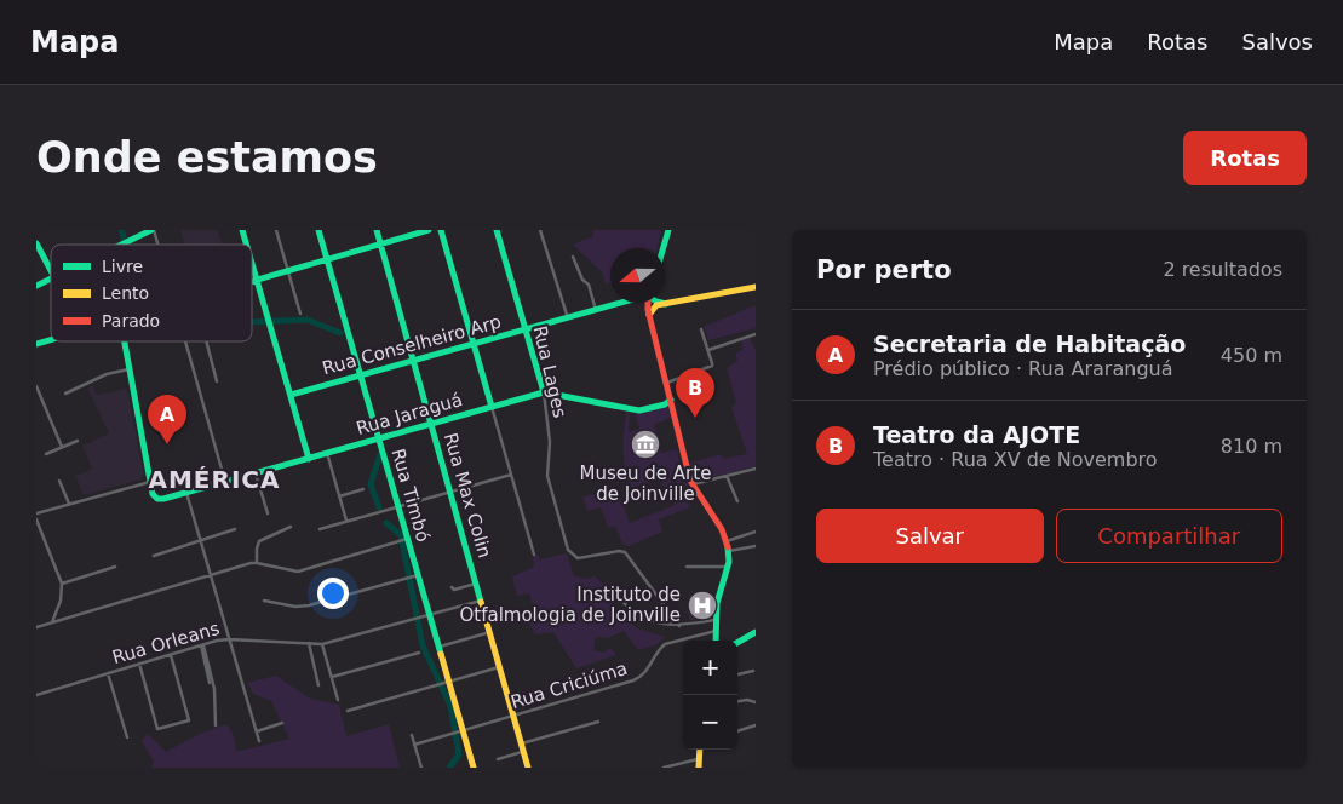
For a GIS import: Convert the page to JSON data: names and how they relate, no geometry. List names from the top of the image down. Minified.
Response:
{"streets":{"main road":["Rua Conselheiro Arp","Rua Lages","Rua Jaraguá","Rua Timbó","Rua Max Colin"],"street":["Rua Orleans","Rua Criciúma"]},"crossings":[["Rua Conselheiro Arp","Rua Lages"],["Rua Conselheiro Arp","Rua Timbó"],["Rua Conselheiro Arp","Rua Max Colin"],["Rua Lages","Rua Jaraguá"],["Rua Jaraguá","Rua Timbó"],["Rua Jaraguá","Rua Max Colin"],["Rua Timbó","Rua Orleans"],["Rua Timbó","Rua Criciúma"],["Rua Max Colin","Rua Orleans"],["Rua Max Colin","Rua Criciúma"]],"districts":["AMÉRICA"],"places":{"museum":["Museu de Arte de Joinville"],"hospital":["Instituto de Otfalmologia de Joinville"]},"legend":["Livre","Lento","Parado"],"north":"left","page":{"header":"Mapa","nav":["Mapa","Rotas","Salvos"],"buttons":["Rotas",["Salvar","Compartilhar"]],"title":"Onde estamos","heading":["Por perto","2 resultados"],"list":[{"mark":"A","name":"Secretaria de Habitação","note":"Prédio público · Rua Araranguá","value":"450 m"},{"mark":"B","name":"Teatro da AJOTE","note":"Teatro · Rua XV de Novembro","value":"810 m"}],"pins":["B","A"],"map_buttons":["+","−"]}}
